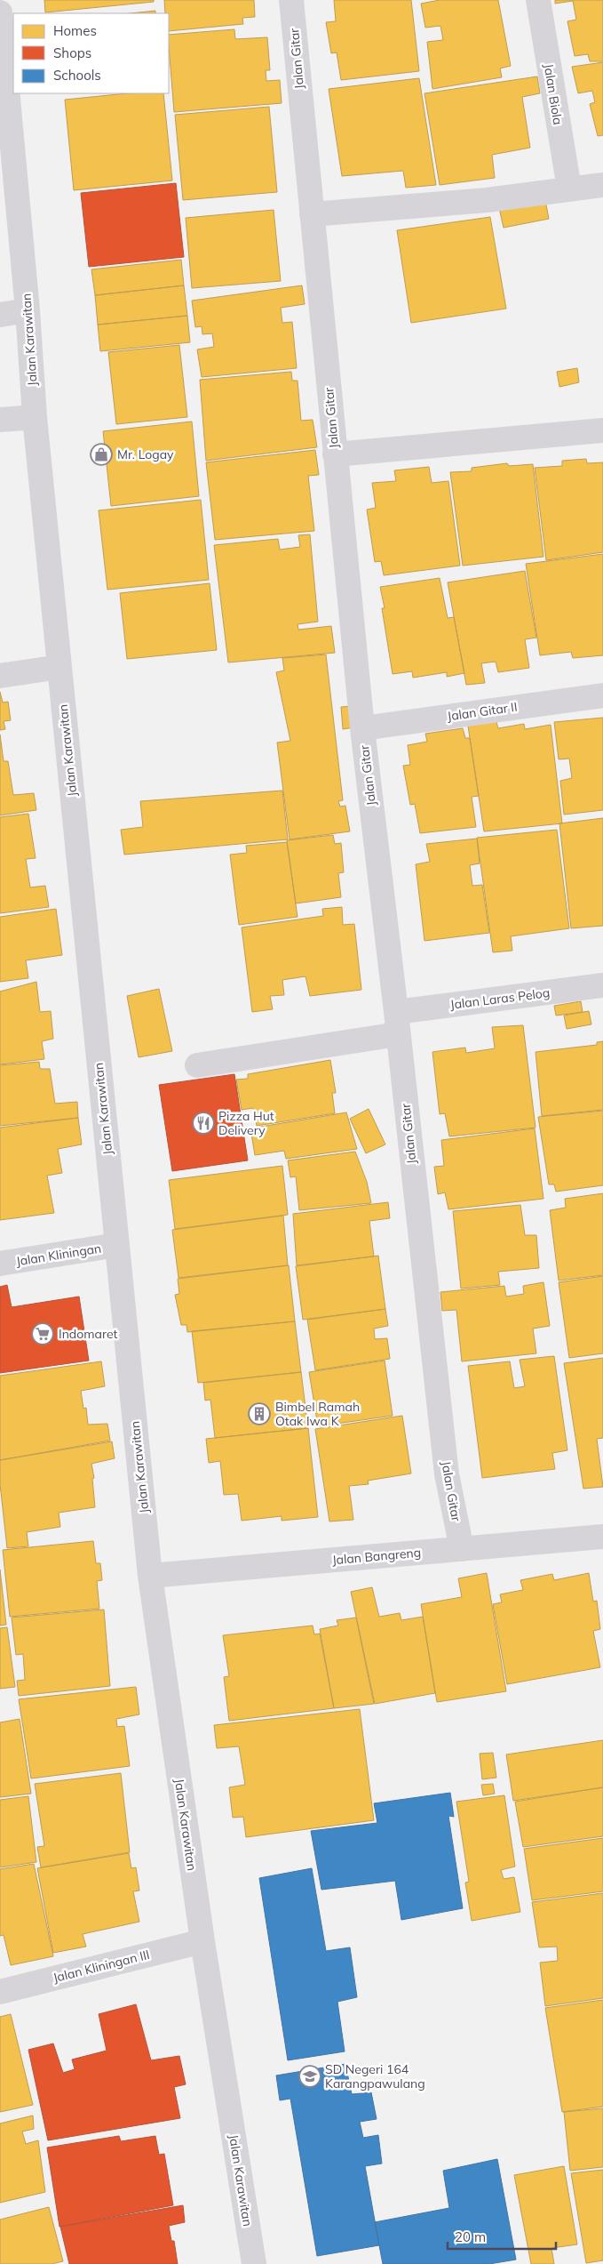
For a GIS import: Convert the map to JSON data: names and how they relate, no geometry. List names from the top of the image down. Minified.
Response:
{"streets":{"street":["Jalan Gitar","Jalan Biola","Jalan Karawitan","Jalan Gitar II","Jalan Laras Pelog","Jalan Kliningan","Jalan Bangreng","Jalan Kliningan III"]},"crossings":[["Jalan Gitar","Jalan Gitar II"],["Jalan Gitar","Jalan Laras Pelog"],["Jalan Gitar","Jalan Bangreng"],["Jalan Karawitan","Jalan Kliningan"],["Jalan Karawitan","Jalan Bangreng"],["Jalan Karawitan","Jalan Kliningan III"]],"places":{"shop":["Mr. Logay"],"restaurant":["Pizza Hut Delivery"],"supermarket":["Indomaret"],"building":["Bimbel Ramah Otak Iwa K"],"school or university":["SD Negeri 164 Karangpawulang"]},"legend":["Homes","Shops","Schools"],"scale_bar":"20 m"}
